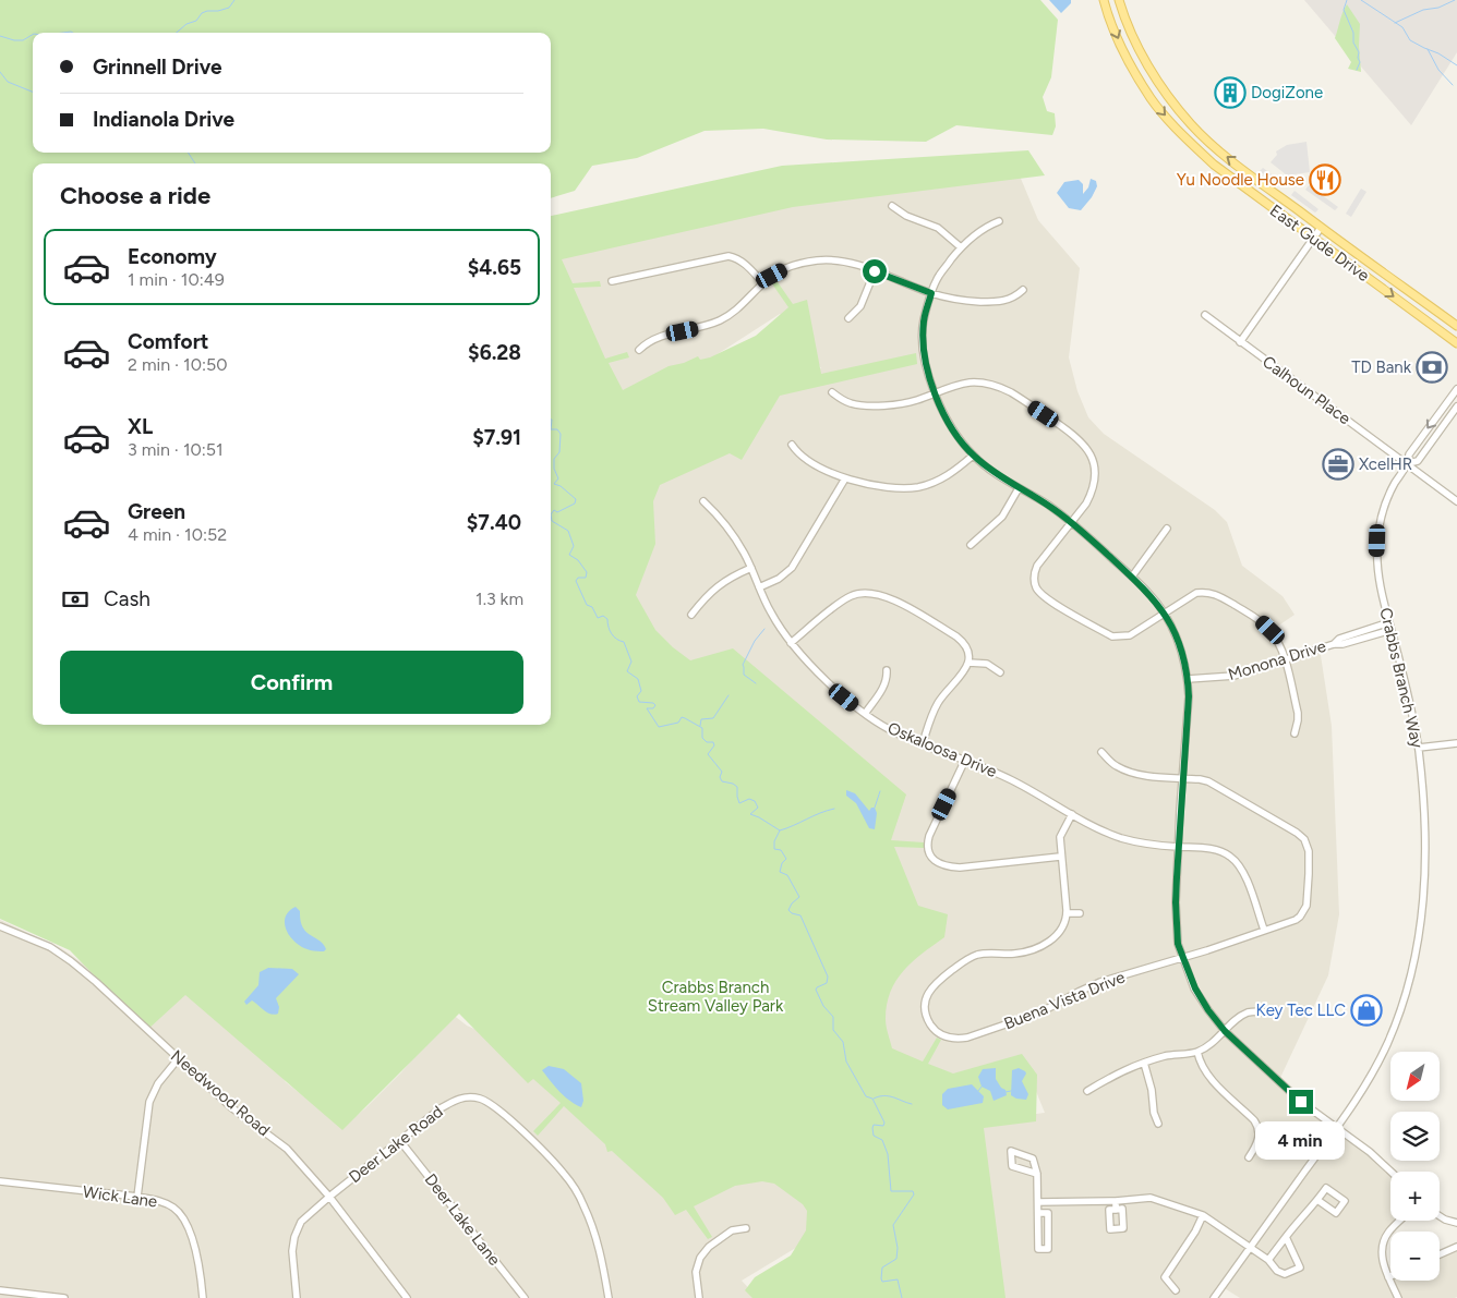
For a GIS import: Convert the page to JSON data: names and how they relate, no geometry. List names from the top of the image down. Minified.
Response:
{"streets":{"main road":["East Gude Drive"],"street":["Calhoun Place","Monona Drive","Crabbs Branch Way","Oskaloosa Drive","Buena Vista Drive","Needwood Road","Deer Lake Road","Wick Lane","Deer Lake Lane"]},"crossings":[["Calhoun Place","Crabbs Branch Way"],["Monona Drive","Crabbs Branch Way"],["Oskaloosa Drive","Buena Vista Drive"],["Needwood Road","Deer Lake Road"],["Deer Lake Road","Deer Lake Lane"]],"parks":["Crabbs Branch Stream Valley Park"],"places":{"building":["DogiZone"],"restaurant":["Yu Noodle House"],"bank":["TD Bank"],"office":["XcelHR"],"shop":["Key Tec LLC"]},"north":"bottom left","page":{"banner":["Grinnell Drive","Indianola Drive"],"heading":"Choose a ride","list":[{"name":"Economy","note":"1 min · 10:49","value":"$4.65"},{"name":"Comfort","note":"2 min · 10:50","value":"$6.28"},{"name":"XL","note":"3 min · 10:51","value":"$7.91"},{"name":"Green","note":"4 min · 10:52","value":"$7.40"}],"pay":["Cash","1.3 km"],"buttons":"Confirm","map_buttons":["+","−"],"bubble":"4 min"}}
